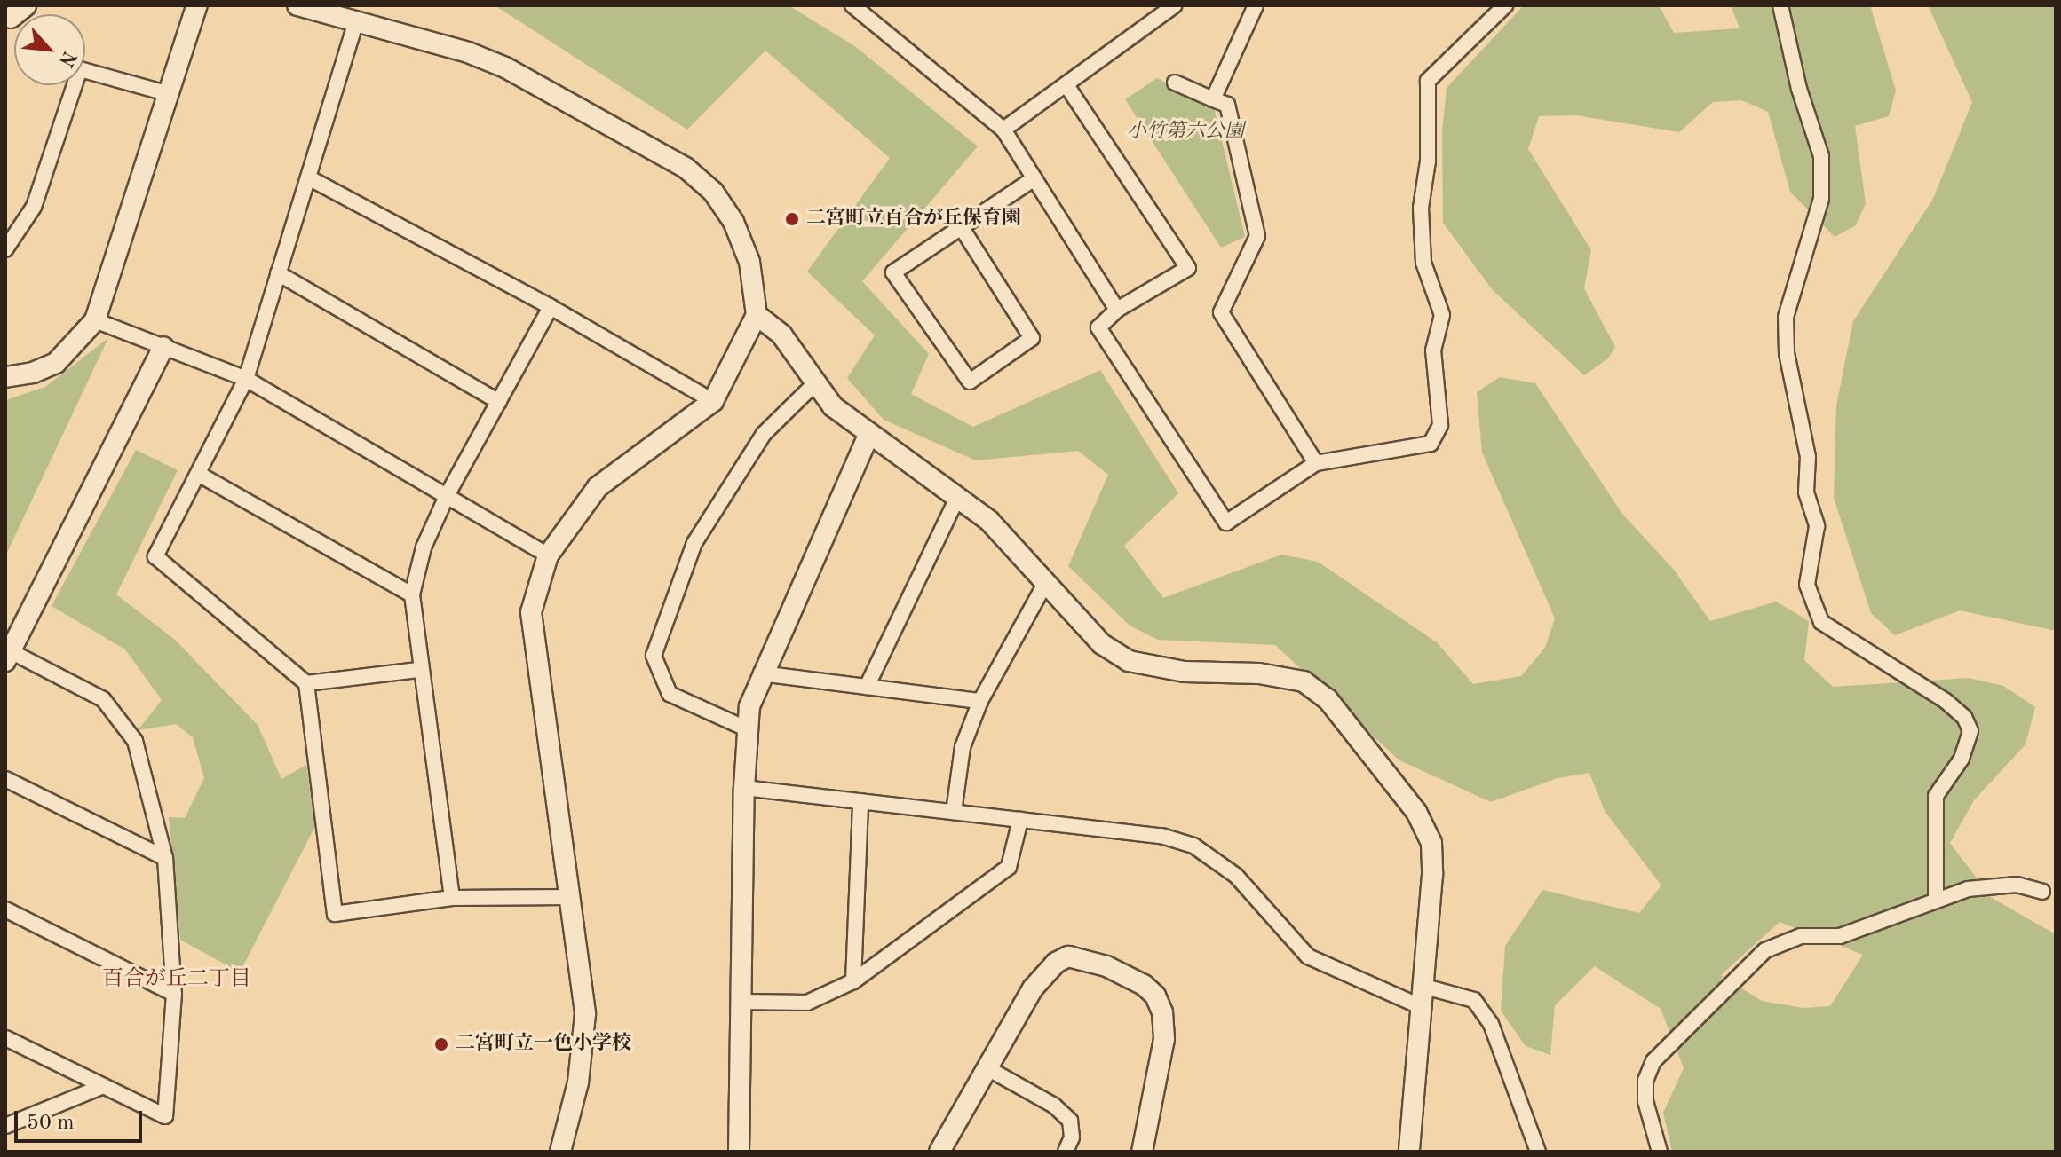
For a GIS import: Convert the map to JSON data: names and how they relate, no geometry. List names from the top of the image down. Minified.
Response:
{"districts":["百合が丘二丁目"],"parks":["小竹第六公園"],"places":["二宮町立百合が丘保育園","二宮町立一色小学校"],"scale_bar":"50 m","north":"bottom right"}
